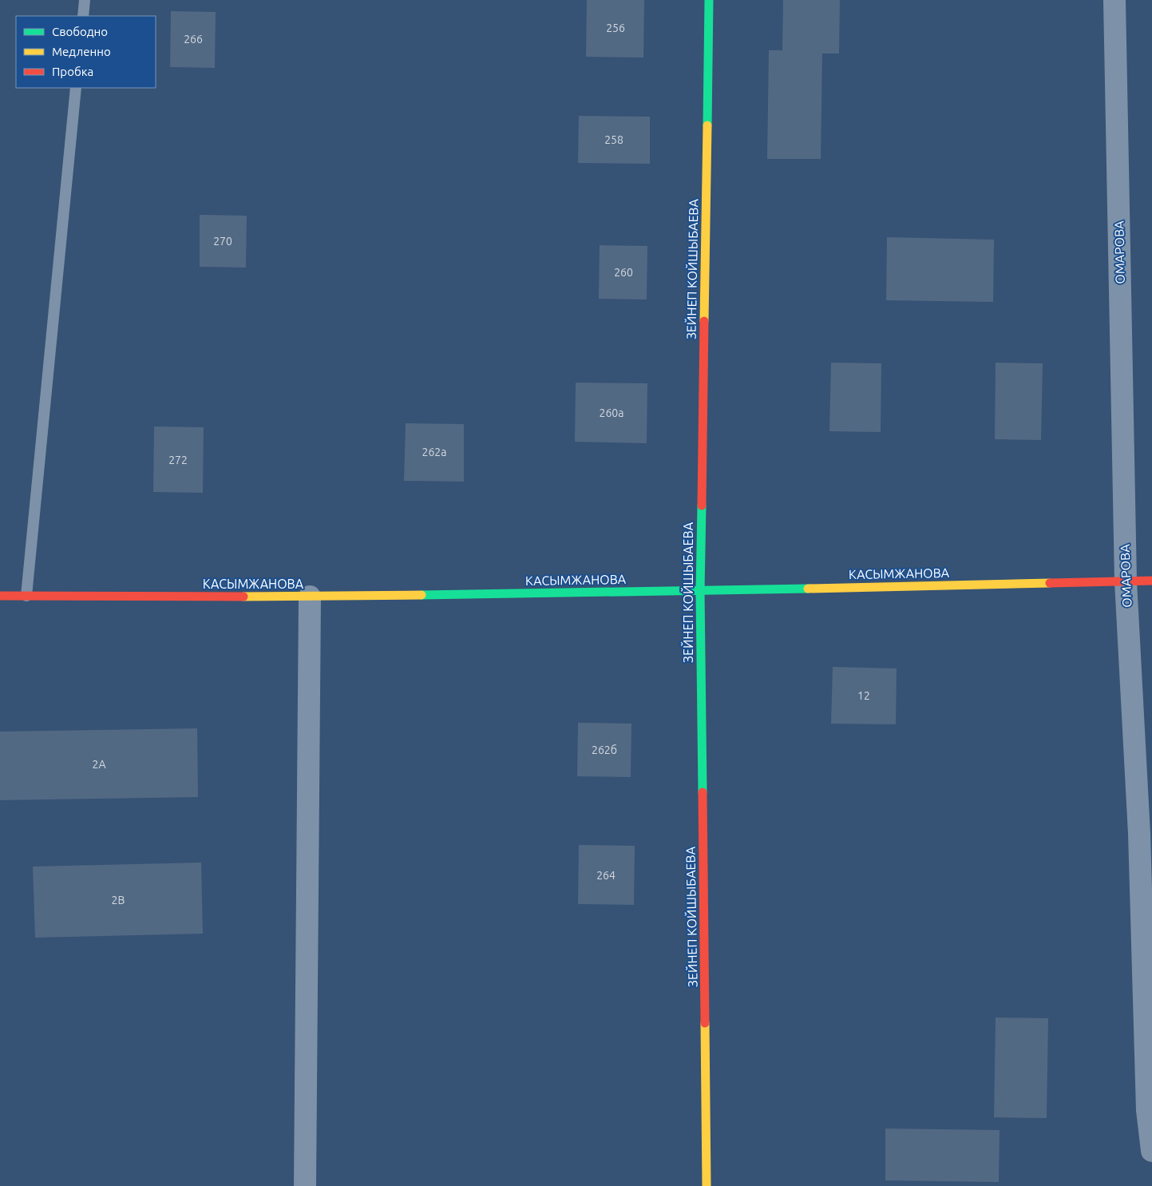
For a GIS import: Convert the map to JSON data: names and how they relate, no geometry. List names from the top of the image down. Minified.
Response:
{"streets":{"street":["ОМАРОВА","ЗЕЙНЕП КОЙШЫБАЕВА","КАСЫМЖАНОВА"]},"crossings":[["ОМАРОВА","КАСЫМЖАНОВА"],["ЗЕЙНЕП КОЙШЫБАЕВА","КАСЫМЖАНОВА"]],"house_numbers":["256","266","258","270","260","260а","262а","272","12","262б","2А","264","2В"],"legend":["Свободно","Медленно","Пробка"]}
